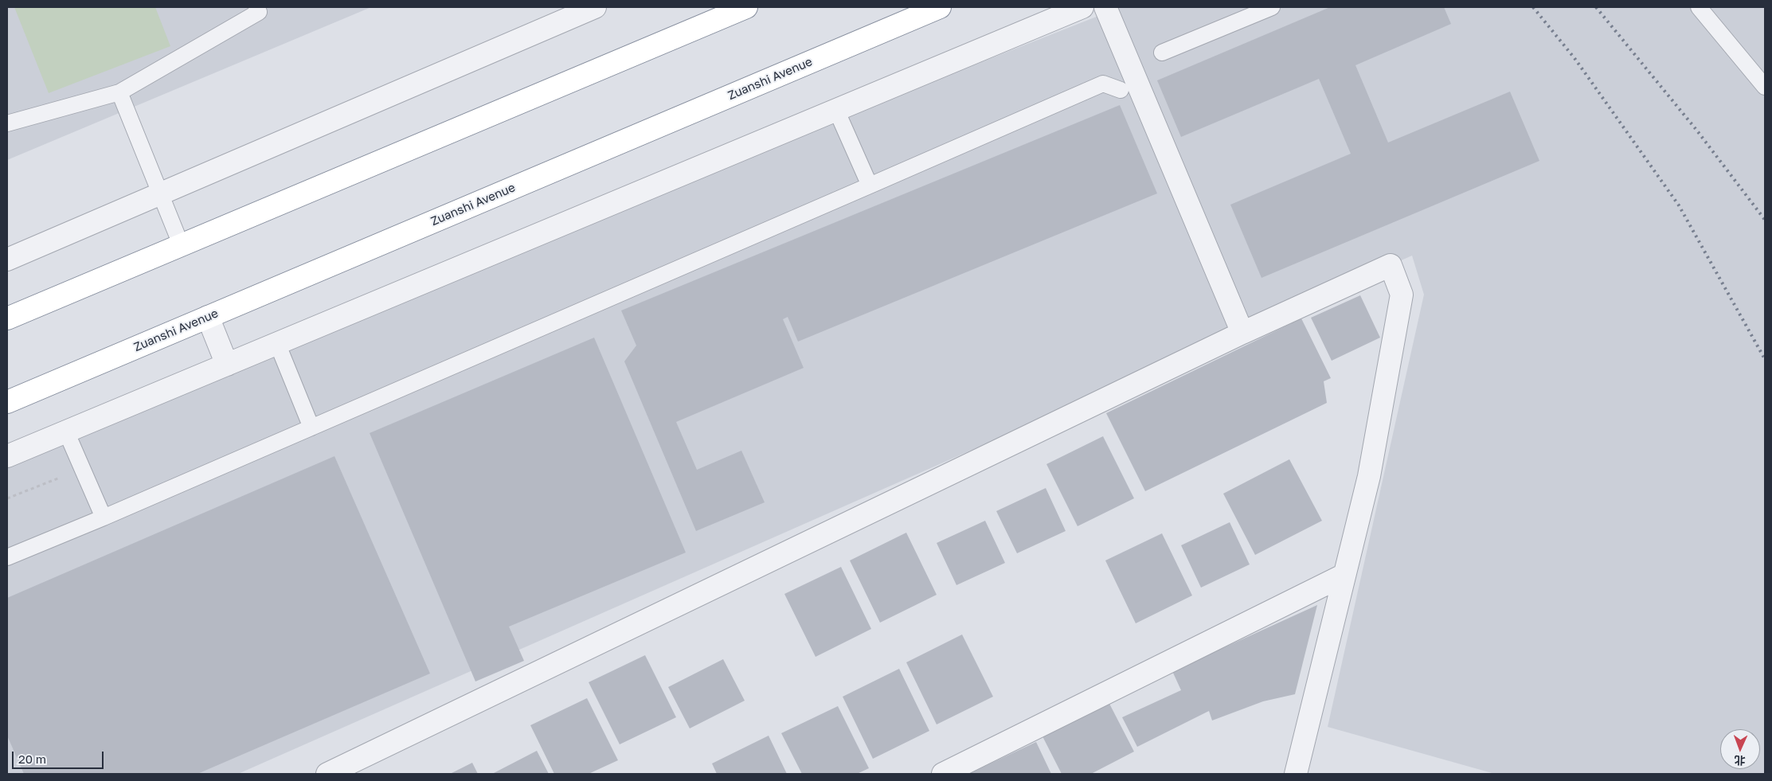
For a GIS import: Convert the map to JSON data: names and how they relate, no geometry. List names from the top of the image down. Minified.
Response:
{"streets":{"highway":["Zuanshi Avenue"]},"scale_bar":"20 m","north":"bottom"}
